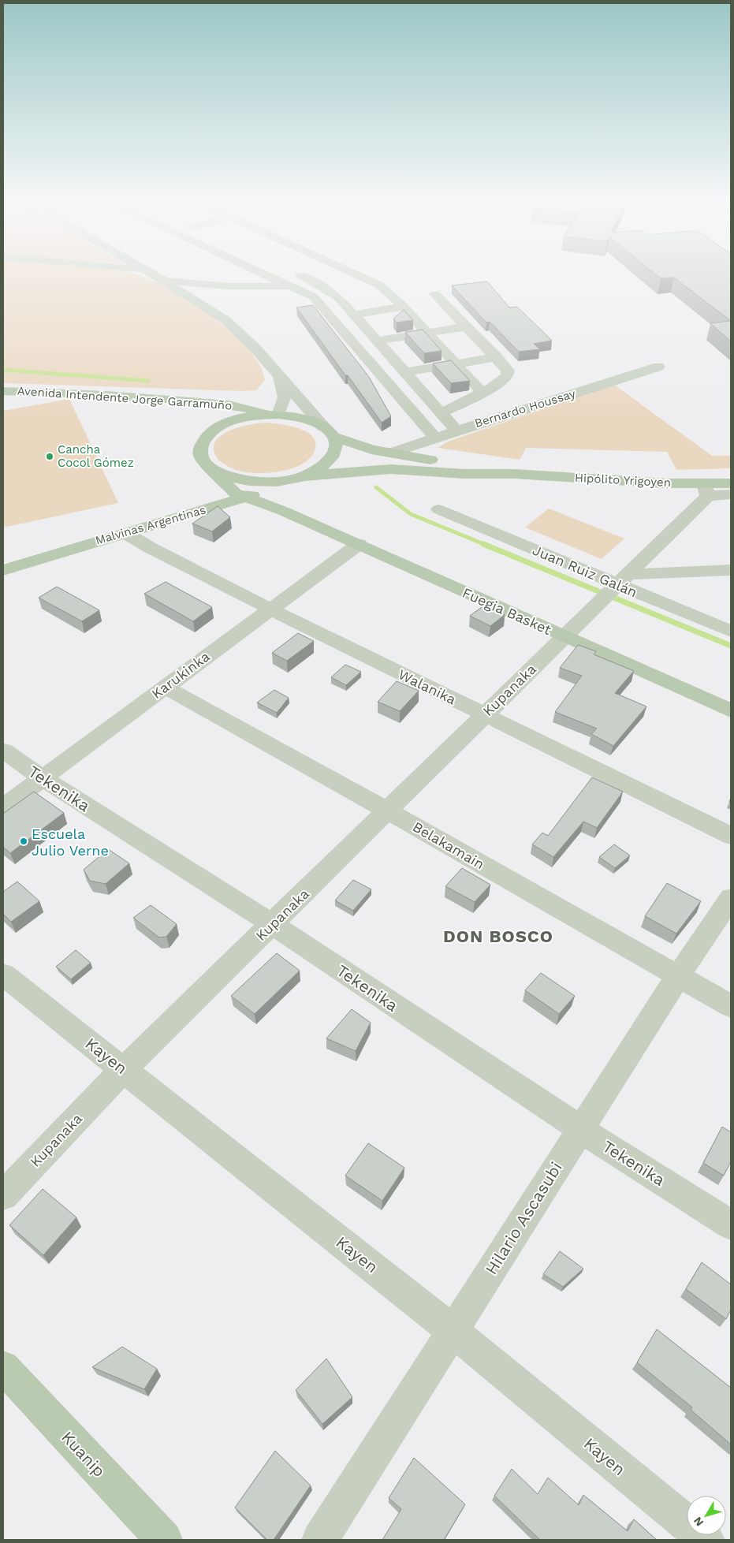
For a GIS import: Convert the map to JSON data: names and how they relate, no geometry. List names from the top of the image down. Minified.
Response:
{"streets":{"main road":["Avenida Intendente Jorge Garramuño","Hipólito Yrigoyen","Malvinas Argentinas","Fuegia Basket","Kuanip"],"street":["Bernardo Houssay","Juan Ruiz Galán","Karukinka","Walanika","Kupanaka","Tekenika","Belakamain","Kayen","Hilario Ascasubi"]},"crossings":[["Avenida Intendente Jorge Garramuño","Fuegia Basket"],["Hipólito Yrigoyen","Malvinas Argentinas"],["Hipólito Yrigoyen","Kupanaka"],["Malvinas Argentinas","Fuegia Basket"],["Malvinas Argentinas","Walanika"],["Juan Ruiz Galán","Kupanaka"],["Fuegia Basket","Karukinka"],["Fuegia Basket","Kupanaka"],["Karukinka","Walanika"],["Karukinka","Tekenika"],["Karukinka","Belakamain"],["Walanika","Kupanaka"],["Kupanaka","Tekenika"],["Kupanaka","Belakamain"],["Kupanaka","Kayen"],["Tekenika","Hilario Ascasubi"],["Belakamain","Hilario Ascasubi"],["Kayen","Hilario Ascasubi"]],"districts":["DON BOSCO"],"places":["Cancha Cocol Gómez","Escuela Julio Verne"],"north":"bottom left"}
